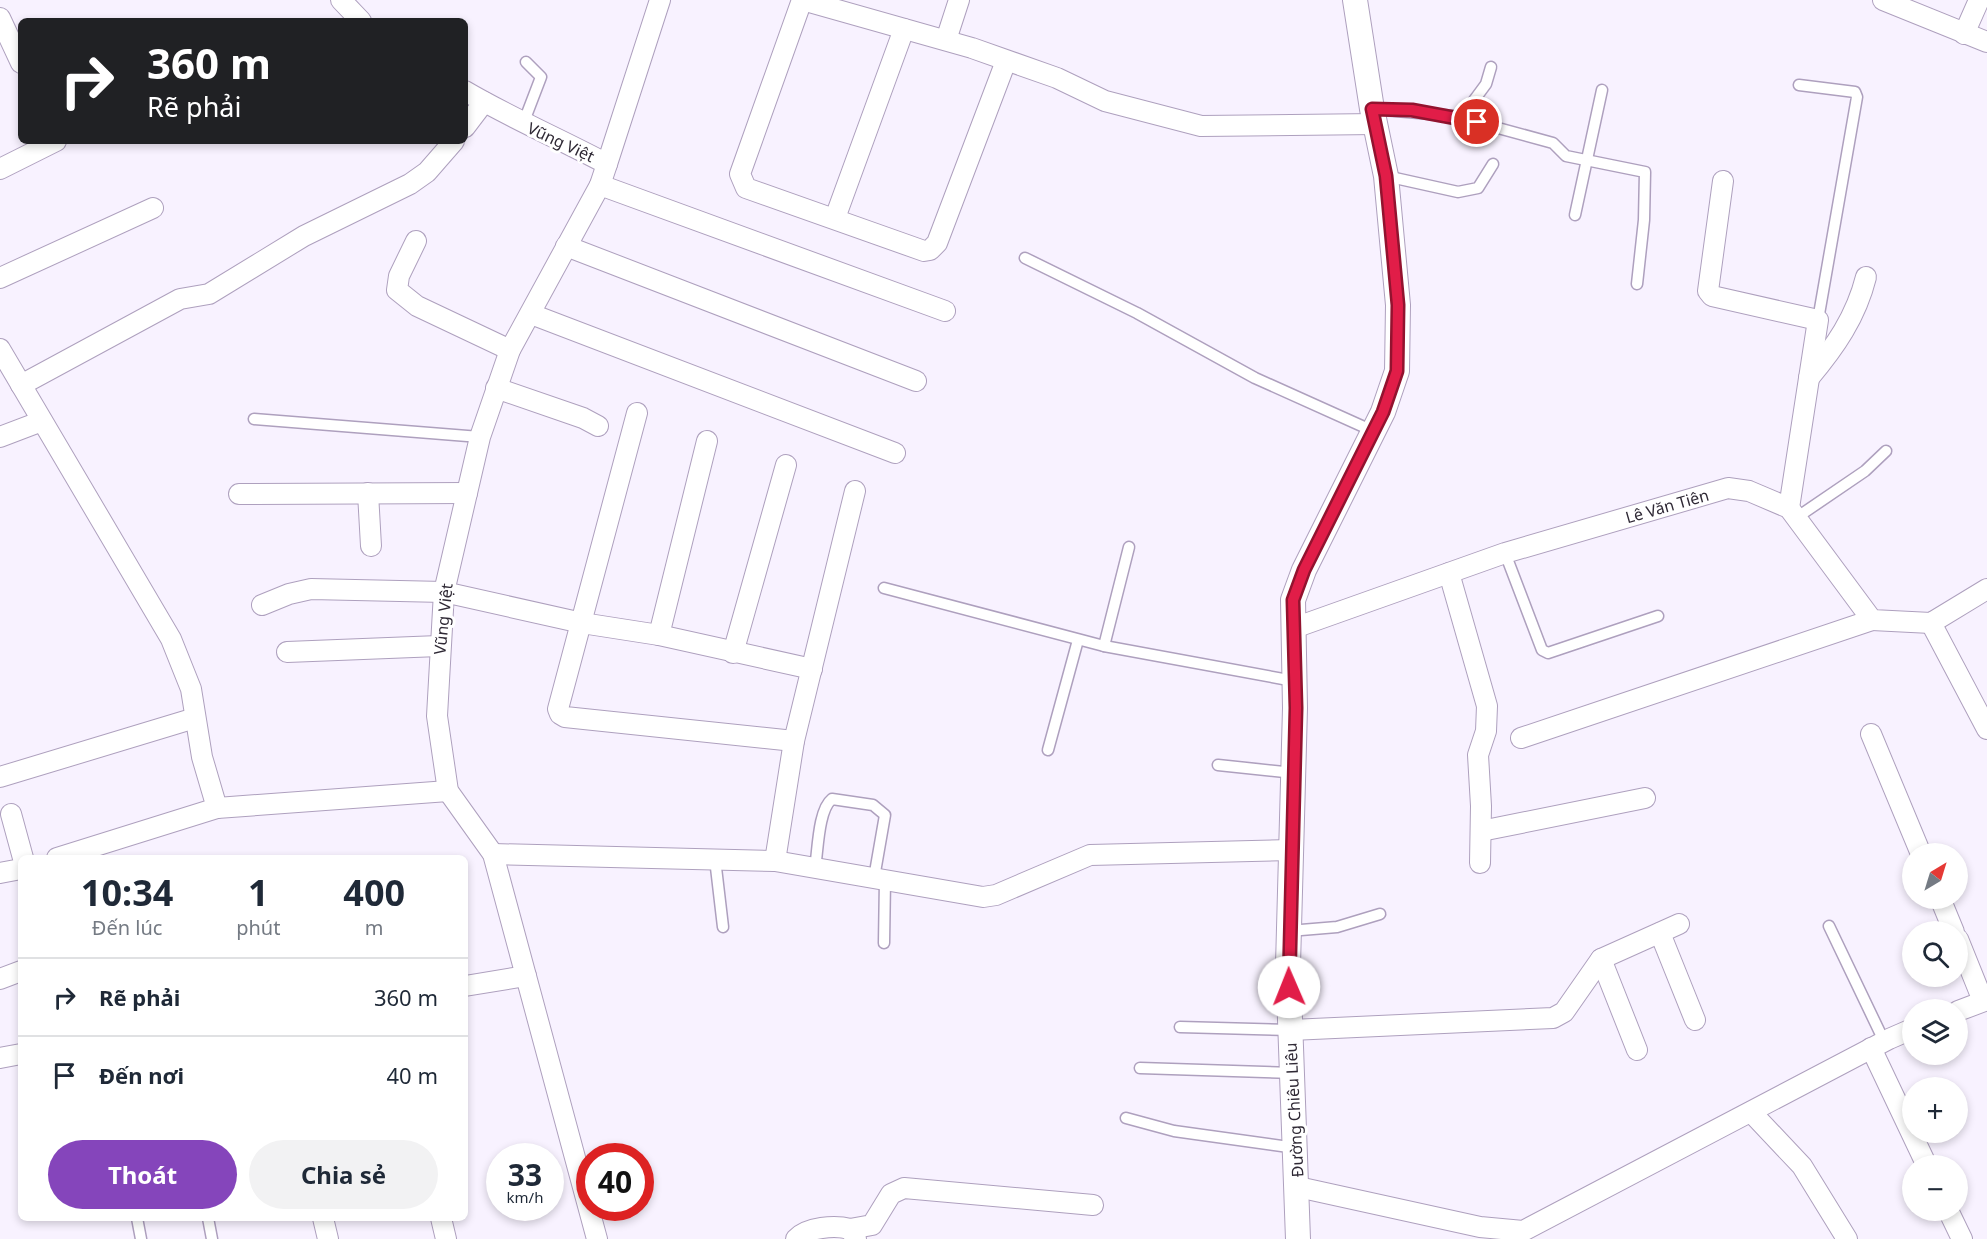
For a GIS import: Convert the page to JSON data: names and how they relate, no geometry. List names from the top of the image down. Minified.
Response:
{"streets":{"street":["Vũng Việt","Lê Văn Tiên","Đường Chiêu Liêu"]},"crossings":[["Lê Văn Tiên","Đường Chiêu Liêu"]],"north":"top right","page":{"turn":["360 m","Rẽ phải"],"map_buttons":["+","−"],"eta":["10:34","Đến lúc","1","phút","400","m"],"list":[{"name":"Rẽ phải","value":"360 m"},{"name":"Đến nơi","value":"40 m"}],"buttons":["Thoát","Chia sẻ"],"speed":"33 km/h","limit":"40"}}
